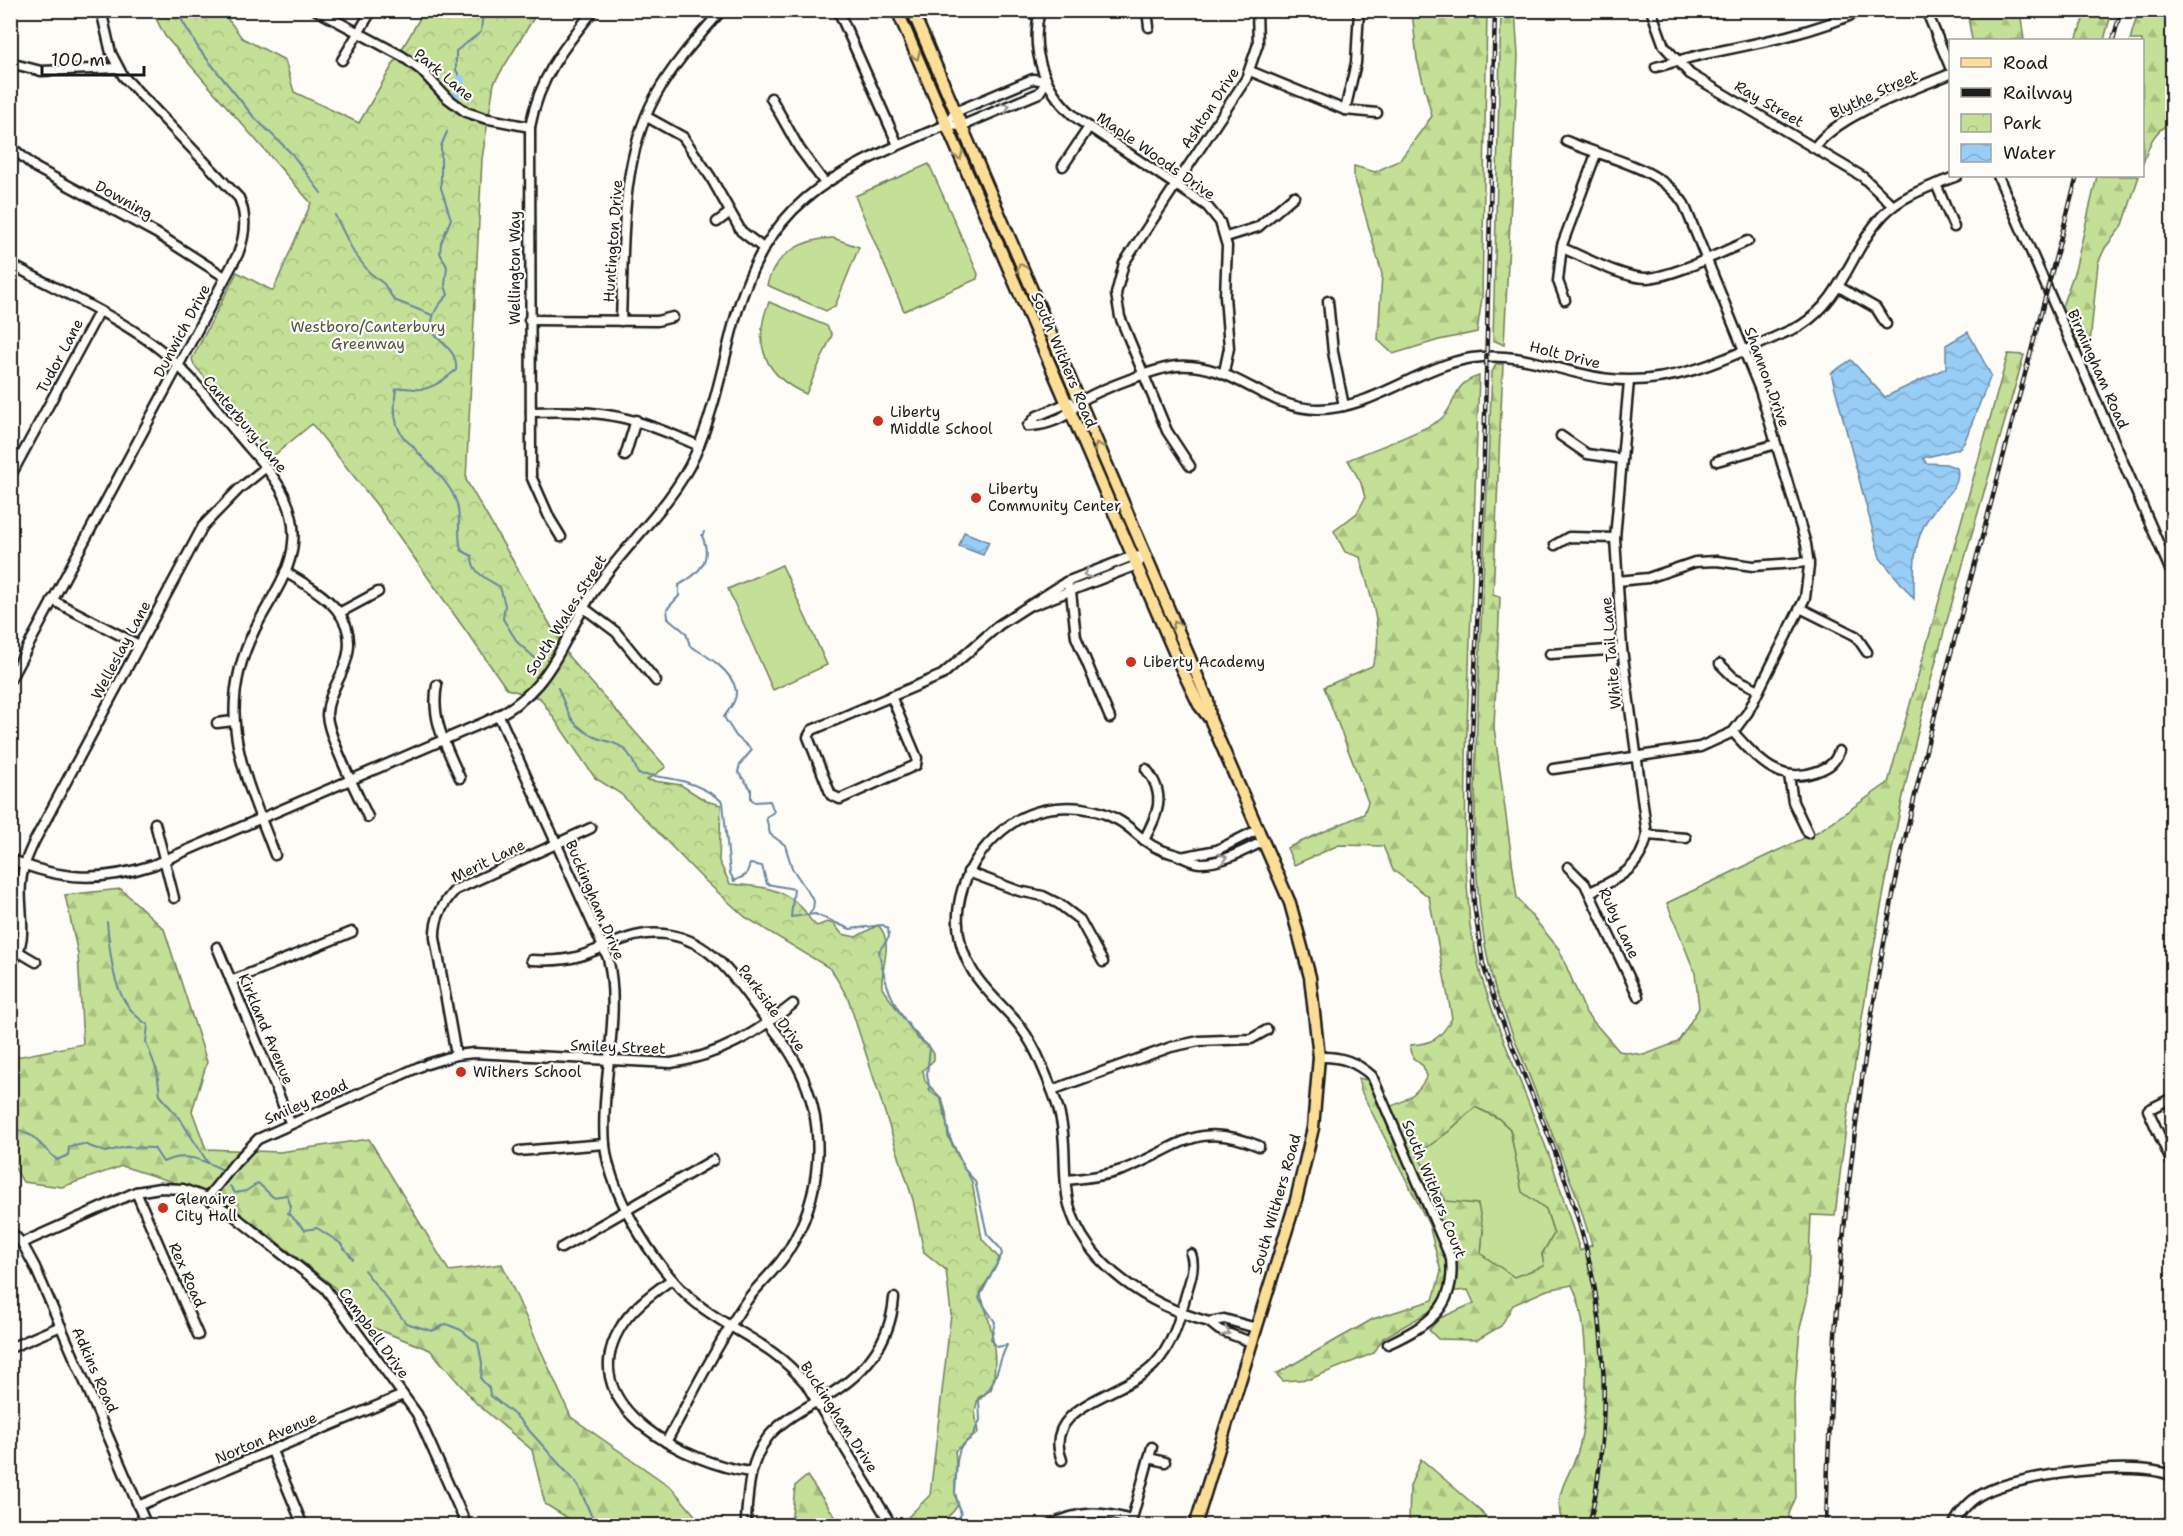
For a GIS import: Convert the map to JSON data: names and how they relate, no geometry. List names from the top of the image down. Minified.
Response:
{"streets":{"main road":["South Withers Road"],"street":["Park Lane","Blythe Street","Ray Street","Ashton Drive","Maple Woods Drive","Downing","Huntington Drive","Wellington Way","Dunwich Drive","Holt Drive","Tudor Lane","Birmingham Road","Shannon Drive","Canterbury Lane","South Wales Street","Welleslay Lane","White Tail Lane","Merit Lane","Buckingham Drive","Ruby Lane","Parkside Drive","Kirkland Avenue","Smiley Street","Smiley Road","South Withers Court","Rex Road","Campbell Drive","Adkins Road","Norton Avenue"]},"crossings":[["Park Lane","Wellington Way"],["Blythe Street","Ray Street"],["Ray Street","Holt Drive"],["Ashton Drive","Maple Woods Drive"],["Ashton Drive","Holt Drive"],["Downing","Dunwich Drive"],["Dunwich Drive","Canterbury Lane"],["Holt Drive","South Withers Road"],["Holt Drive","Shannon Drive"],["Holt Drive","White Tail Lane"],["Tudor Lane","Canterbury Lane"],["South Withers Road","South Wales Street"],["South Withers Road","South Withers Court"],["Shannon Drive","White Tail Lane"],["Canterbury Lane","South Wales Street"],["Canterbury Lane","Welleslay Lane"],["South Wales Street","Welleslay Lane"],["South Wales Street","Buckingham Drive"],["Merit Lane","Buckingham Drive"],["Merit Lane","Smiley Street"],["Buckingham Drive","Parkside Drive"],["Buckingham Drive","Smiley Street"],["Parkside Drive","Smiley Street"],["Kirkland Avenue","Smiley Road"],["Smiley Street","Smiley Road"],["Smiley Road","Campbell Drive"],["Campbell Drive","Norton Avenue"],["Adkins Road","Norton Avenue"]],"parks":["Westboro/Canterbury Greenway"],"places":["Liberty Middle School","Liberty Community Center","Liberty Academy","Withers School","Glenaire City Hall"],"legend":["Road","Railway","Park","Water"],"scale_bar":"100 m"}
